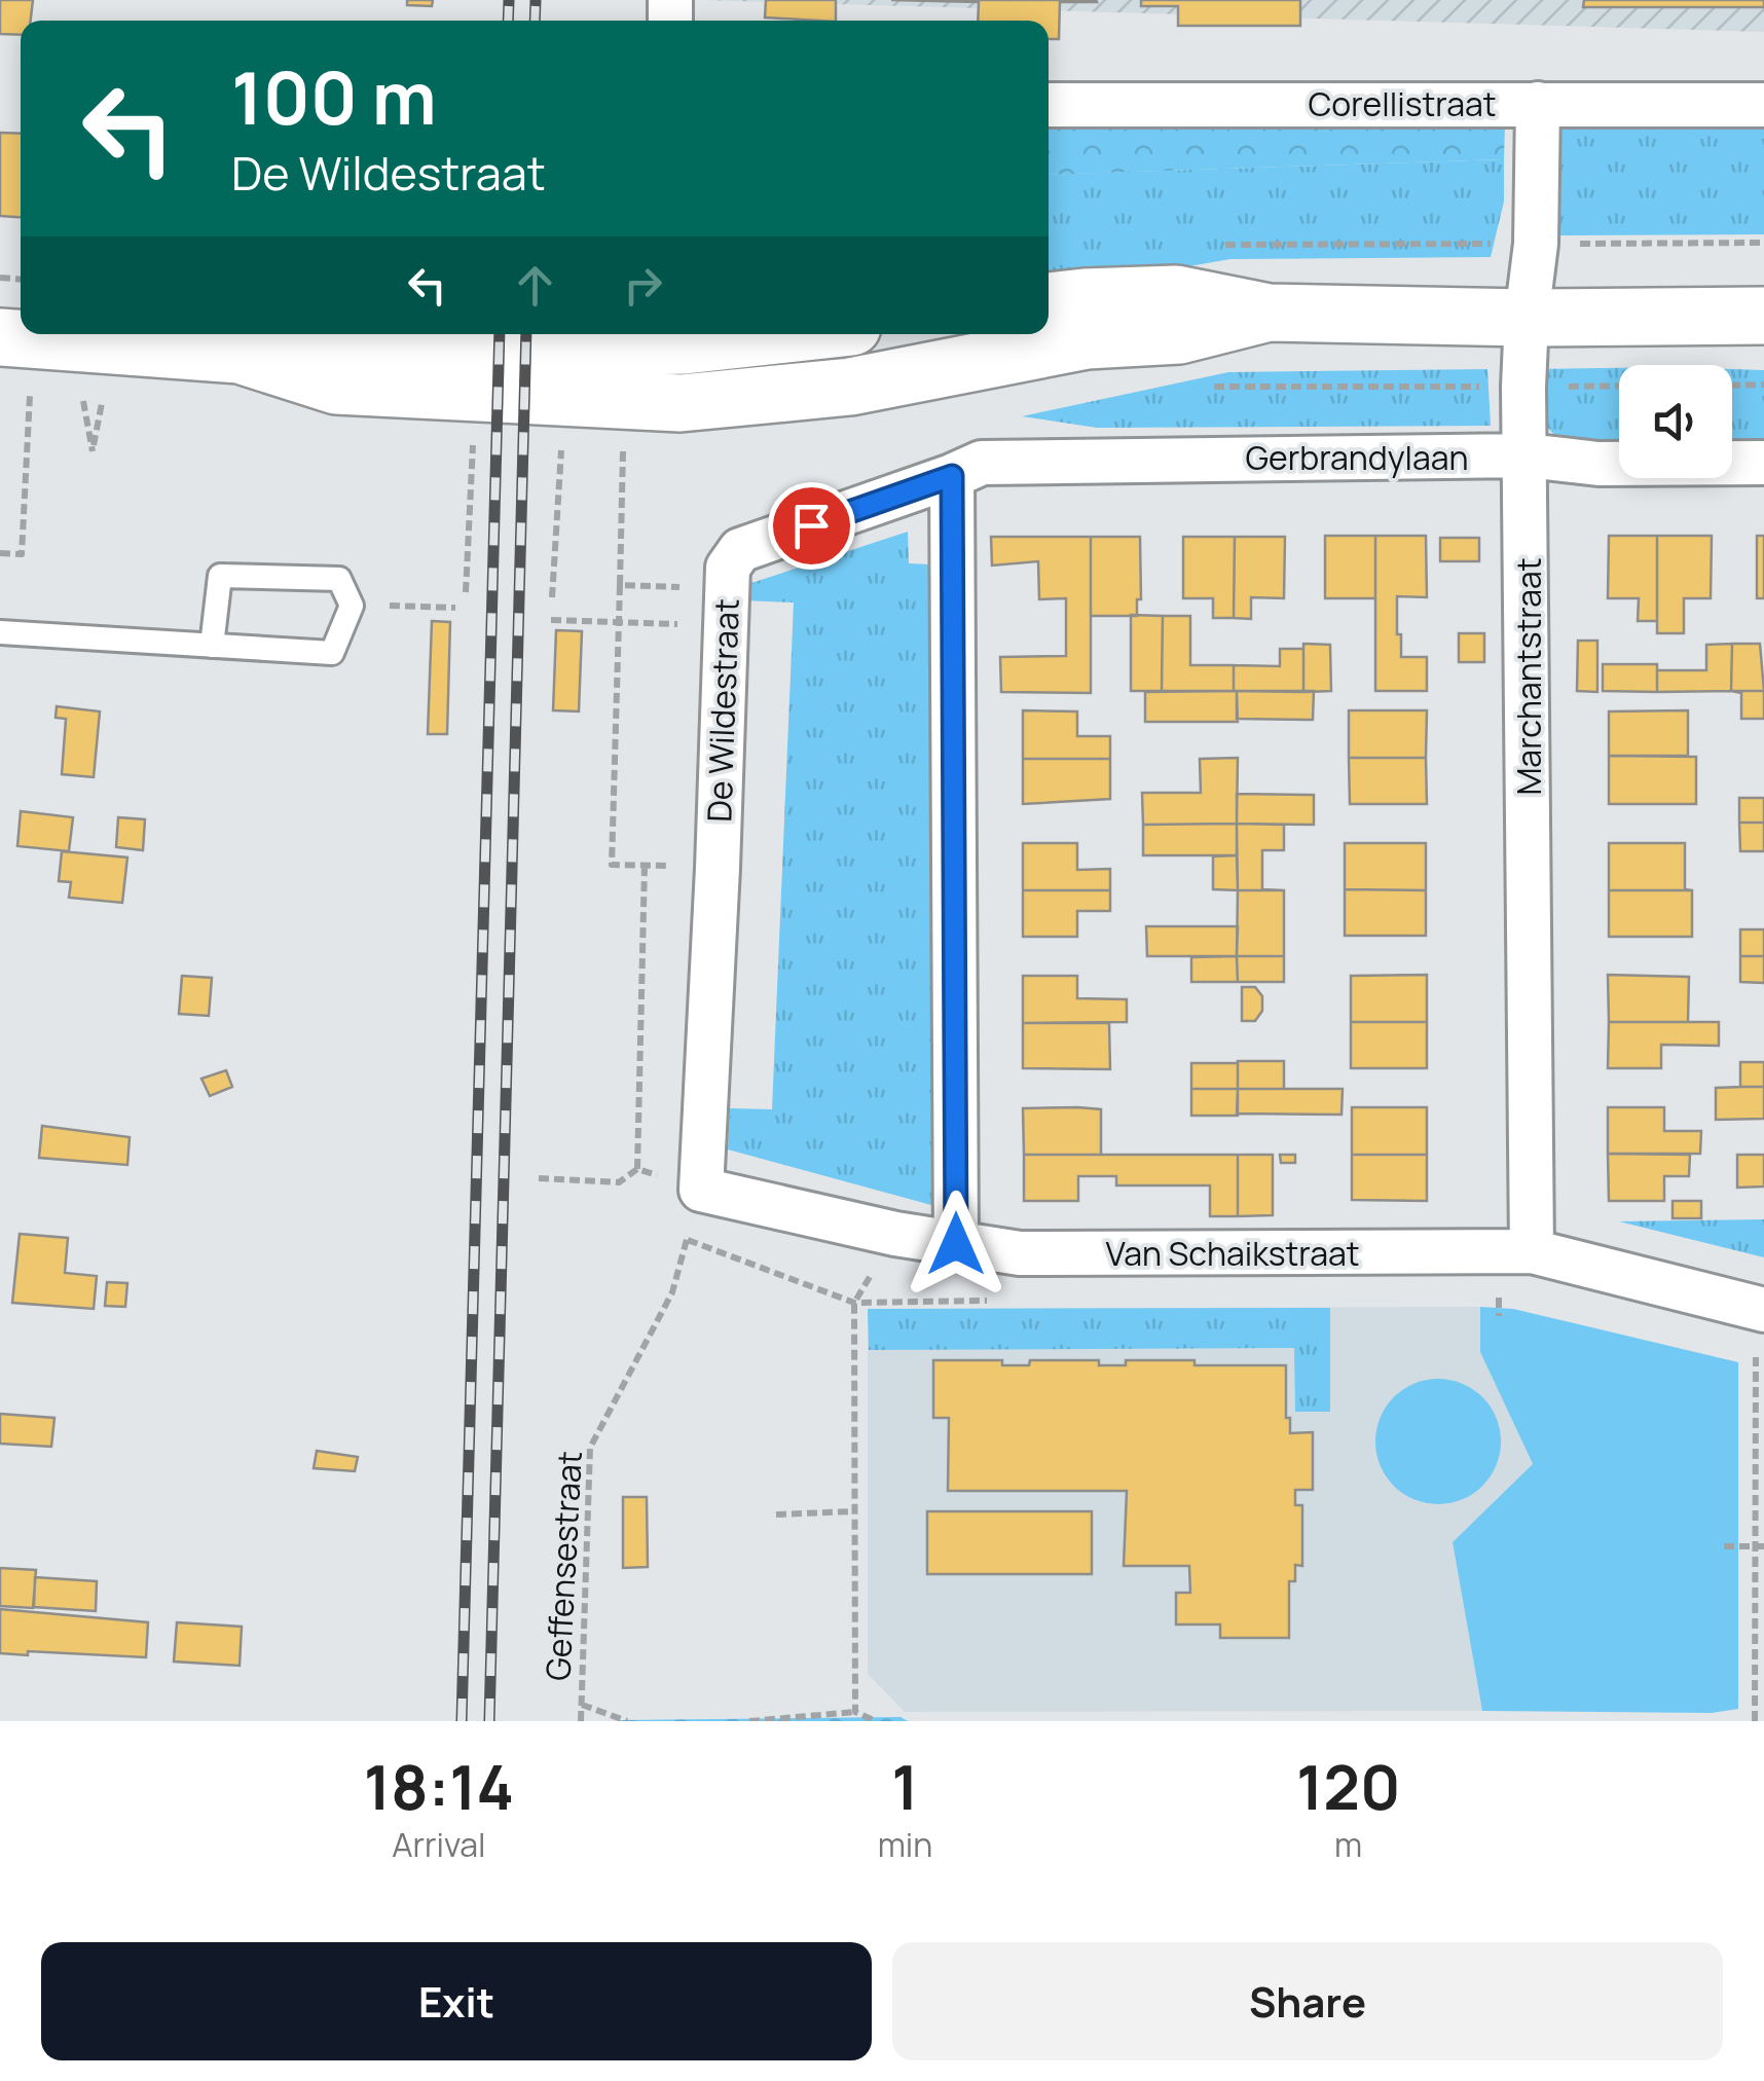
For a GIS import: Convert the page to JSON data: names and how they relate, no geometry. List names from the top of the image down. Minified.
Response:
{"streets":{"street":["Corellistraat","Gerbrandylaan","Marchantstraat","De Wildestraat","Van Schaikstraat"],"path":["Geffensestraat"]},"crossings":[["Corellistraat","Marchantstraat"],["Gerbrandylaan","Marchantstraat"],["Gerbrandylaan","De Wildestraat"],["Marchantstraat","Van Schaikstraat"],["De Wildestraat","Van Schaikstraat"],["De Wildestraat","Geffensestraat"],["Van Schaikstraat","Geffensestraat"]],"page":{"turn":["100 m","De Wildestraat"],"eta":["18:14","Arrival","1","min","120","m"],"buttons":["Exit","Share"]}}
